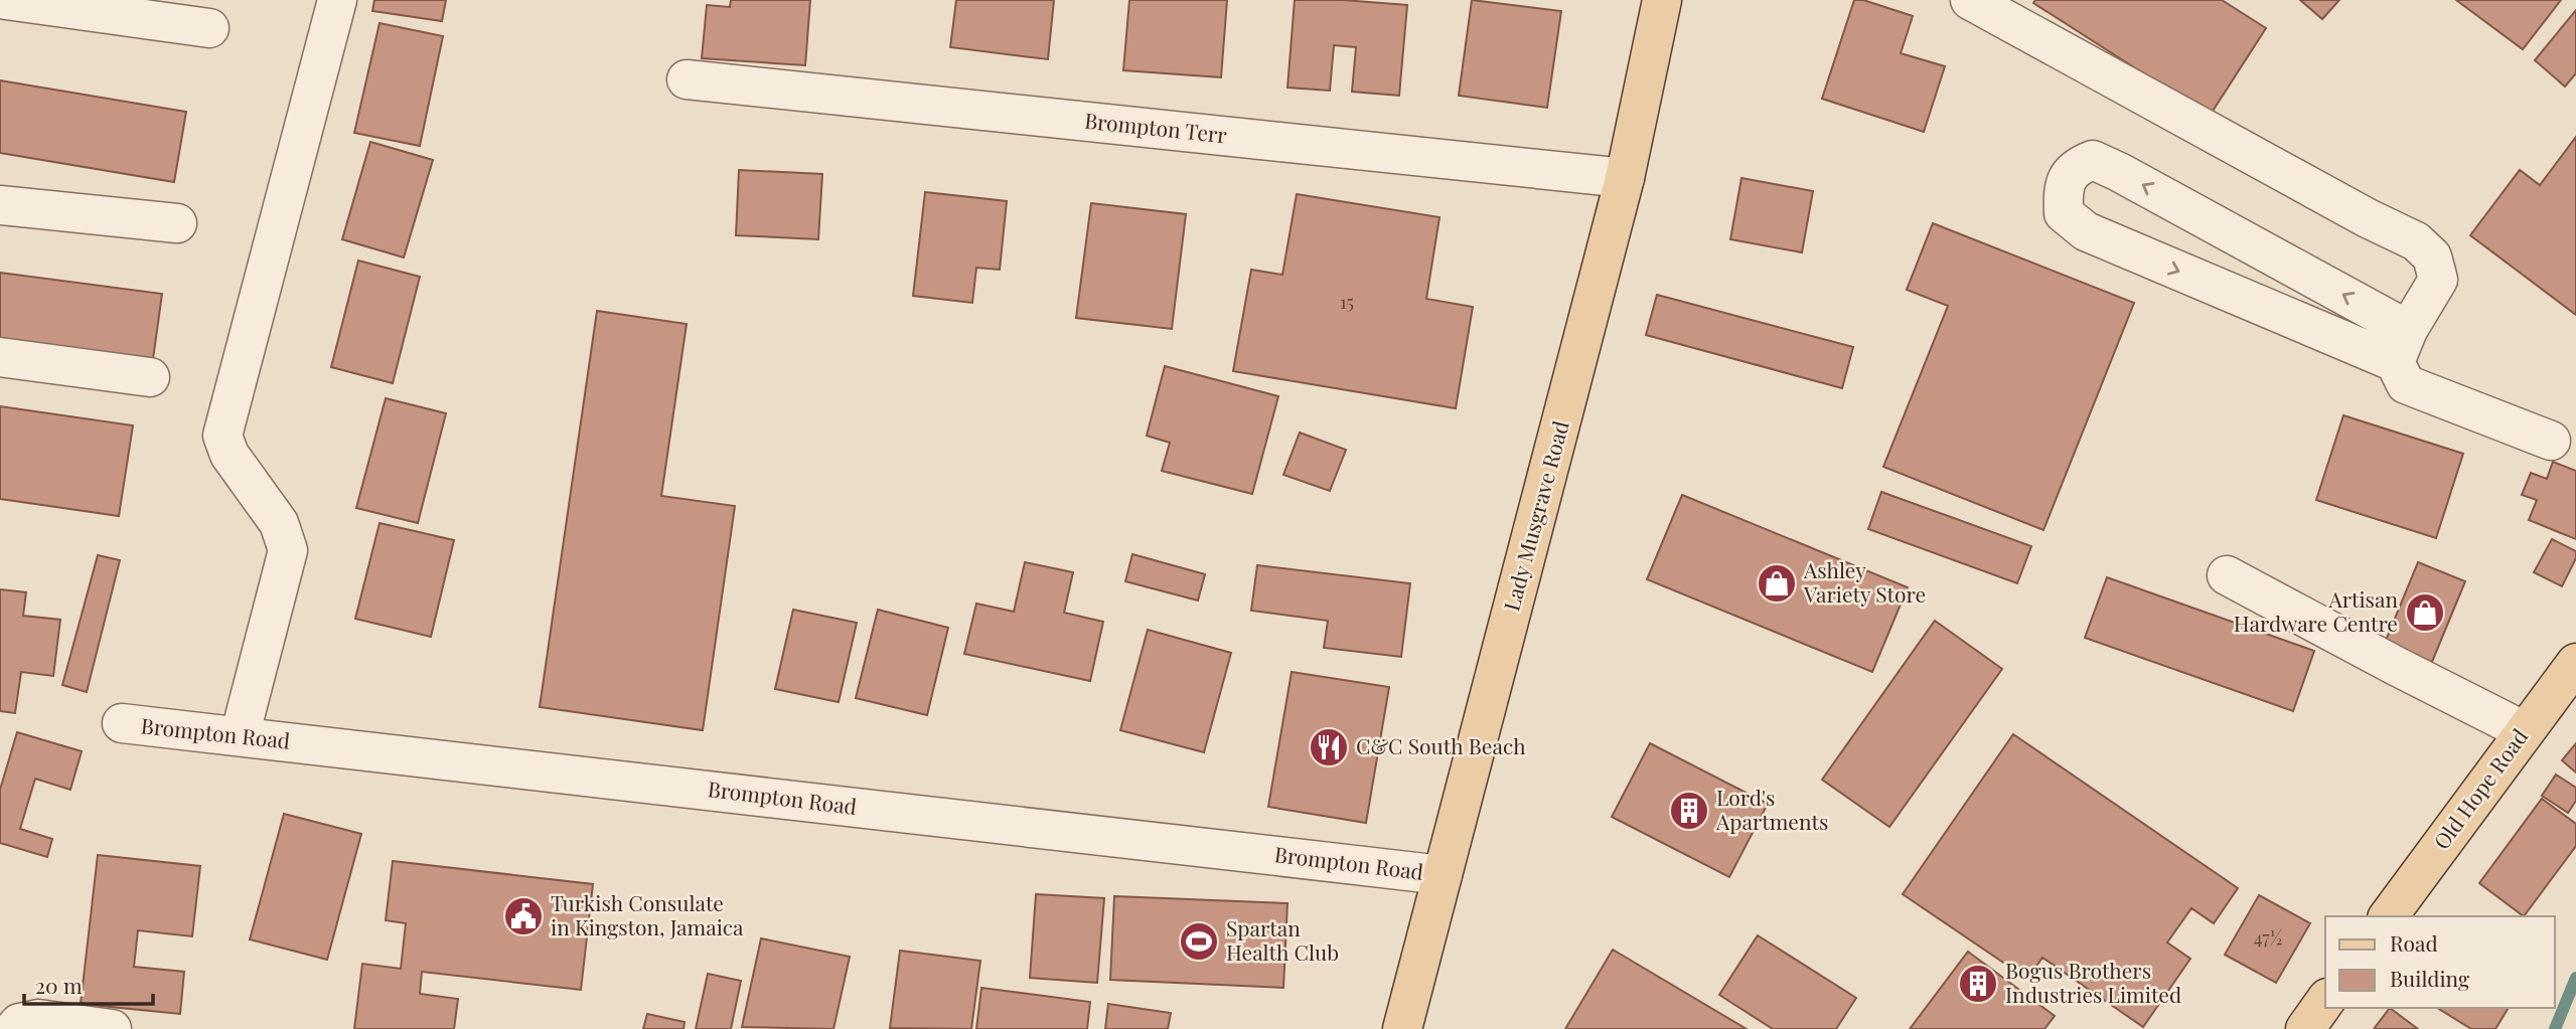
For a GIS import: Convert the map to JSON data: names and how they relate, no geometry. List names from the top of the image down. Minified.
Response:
{"streets":{"main road":["Lady Musgrave Road","Old Hope Road"],"street":["Brompton Terr","Brompton Road"]},"crossings":[["Brompton Terr","Lady Musgrave Road"],["Lady Musgrave Road","Brompton Road"]],"places":{"shop":["Ashley Variety Store","Artisan Hardware Centre"],"restaurant":["C&C South Beach"],"building":["Lord's Apartments","Bogus Brothers Industries Limited"],"public building":["Turkish Consulate in Kingston, Jamaica"],"sports":["Spartan Health Club"]},"house_numbers":["15","47½"],"legend":["Road","Building"],"scale_bar":"20 m"}
